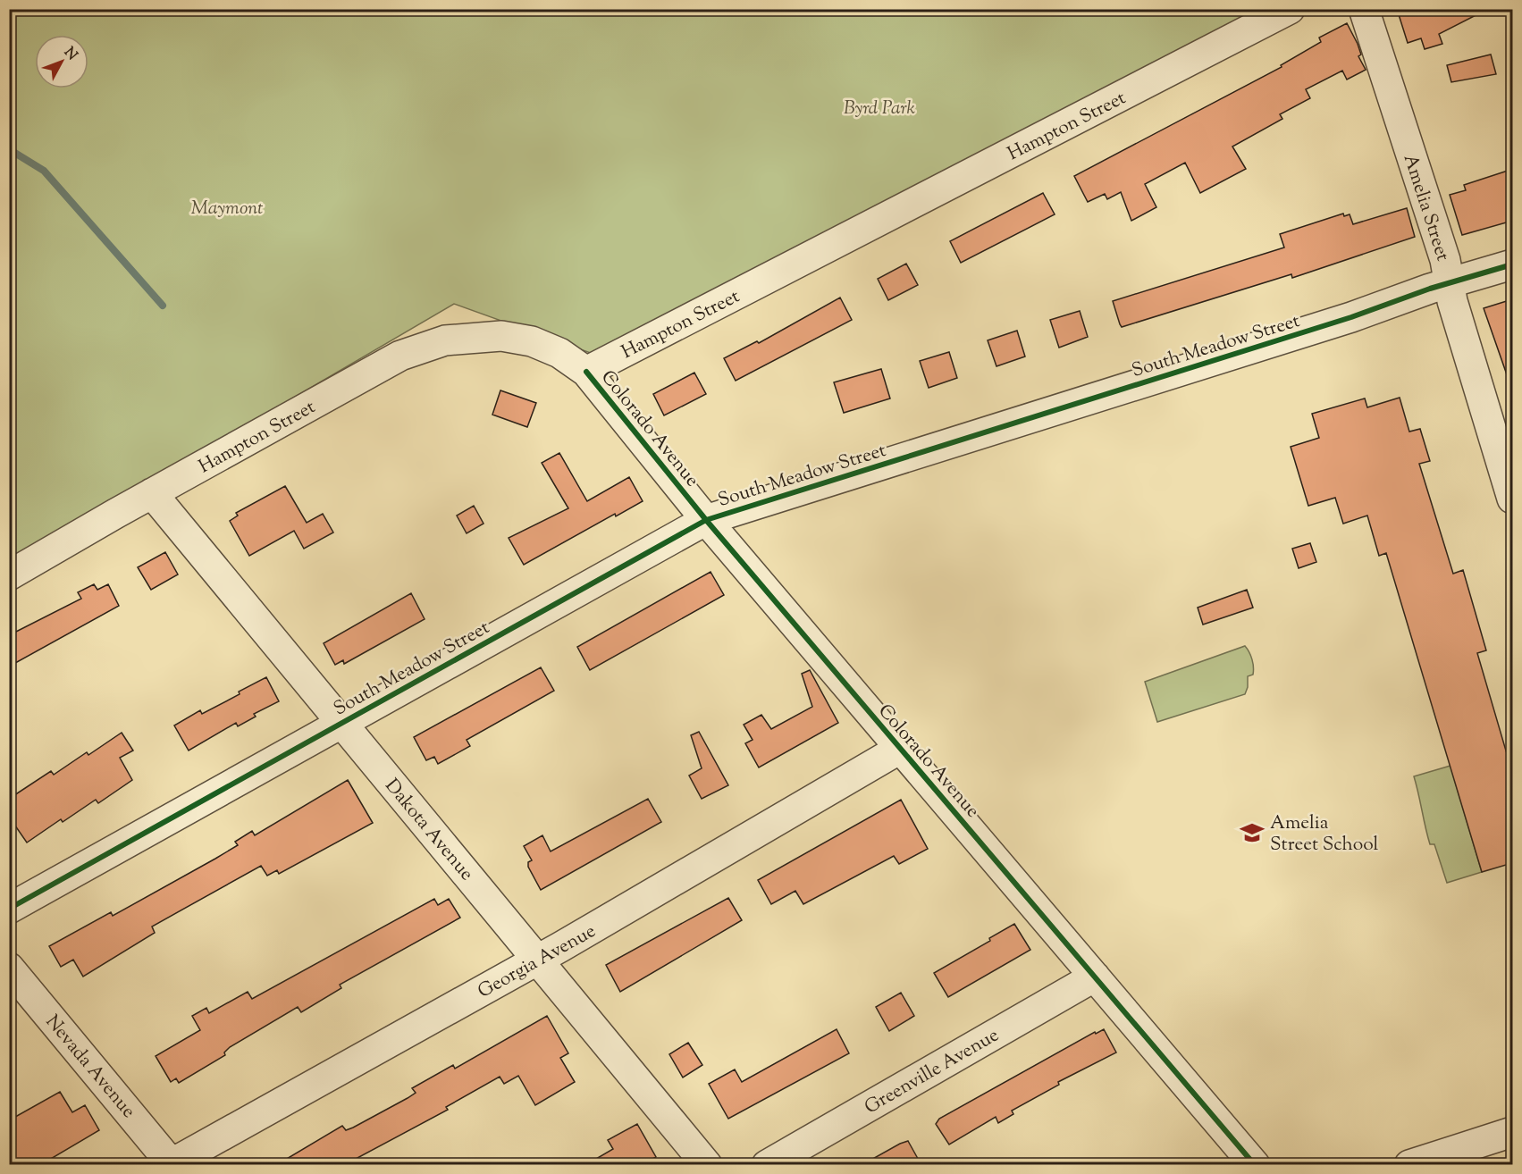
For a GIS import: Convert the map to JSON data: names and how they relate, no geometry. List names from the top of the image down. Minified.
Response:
{"streets":{"street":["Hampton Street","Amelia Street","South Meadow Street","Colorado Avenue","Dakota Avenue","Georgia Avenue","Nevada Avenue","Greenville Avenue"]},"crossings":[["Hampton Street","Colorado Avenue"],["Hampton Street","Dakota Avenue"],["Amelia Street","South Meadow Street"],["South Meadow Street","Colorado Avenue"],["South Meadow Street","Dakota Avenue"],["Colorado Avenue","Georgia Avenue"],["Colorado Avenue","Greenville Avenue"],["Dakota Avenue","Georgia Avenue"],["Georgia Avenue","Nevada Avenue"]],"parks":["Byrd Park","Maymont"],"places":{"school or university":["Amelia Street School"]},"north":"top right"}
